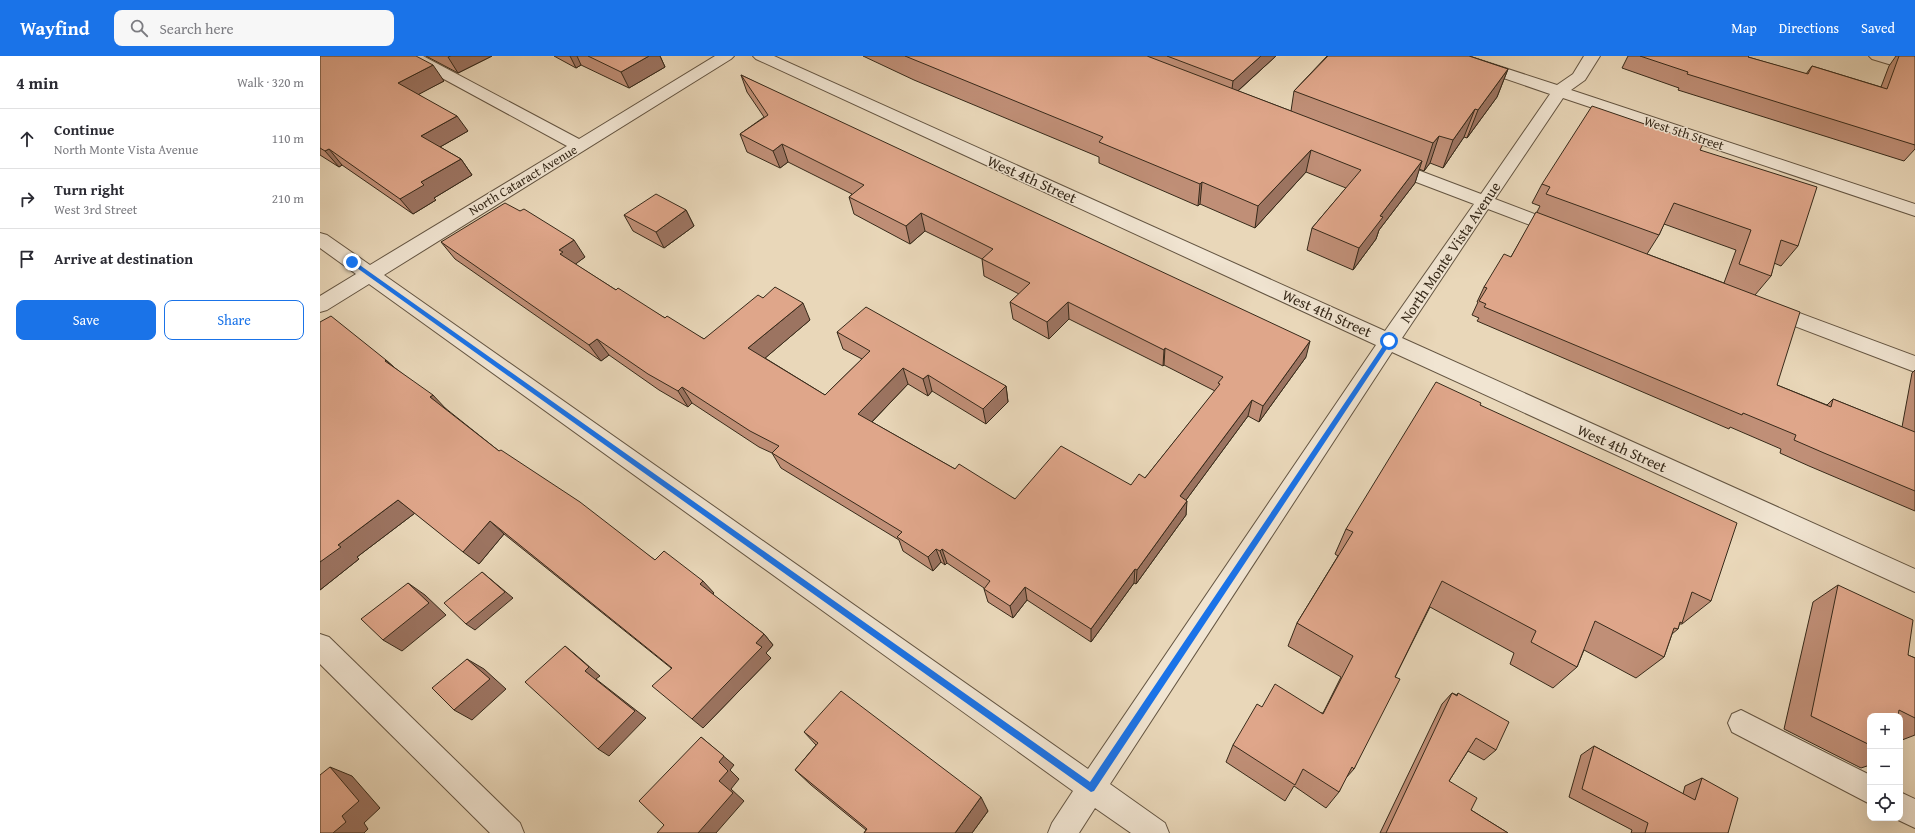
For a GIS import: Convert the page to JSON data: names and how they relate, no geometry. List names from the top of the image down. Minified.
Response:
{"streets":{"street":["West 5th Street","West 4th Street","North Cataract Avenue","North Monte Vista Avenue"]},"crossings":[["West 5th Street","North Monte Vista Avenue"],["West 4th Street","North Monte Vista Avenue"]],"page":{"header":"Wayfind","search":"Search here","nav":["Map","Directions","Saved"],"heading":["4 min","Walk · 320 m"],"list":[["Continue","North Monte Vista Avenue","110 m"],["Turn right","West 3rd Street","210 m"],"Arrive at destination"],"buttons":["Save","Share"],"map_buttons":["+","−"]}}
